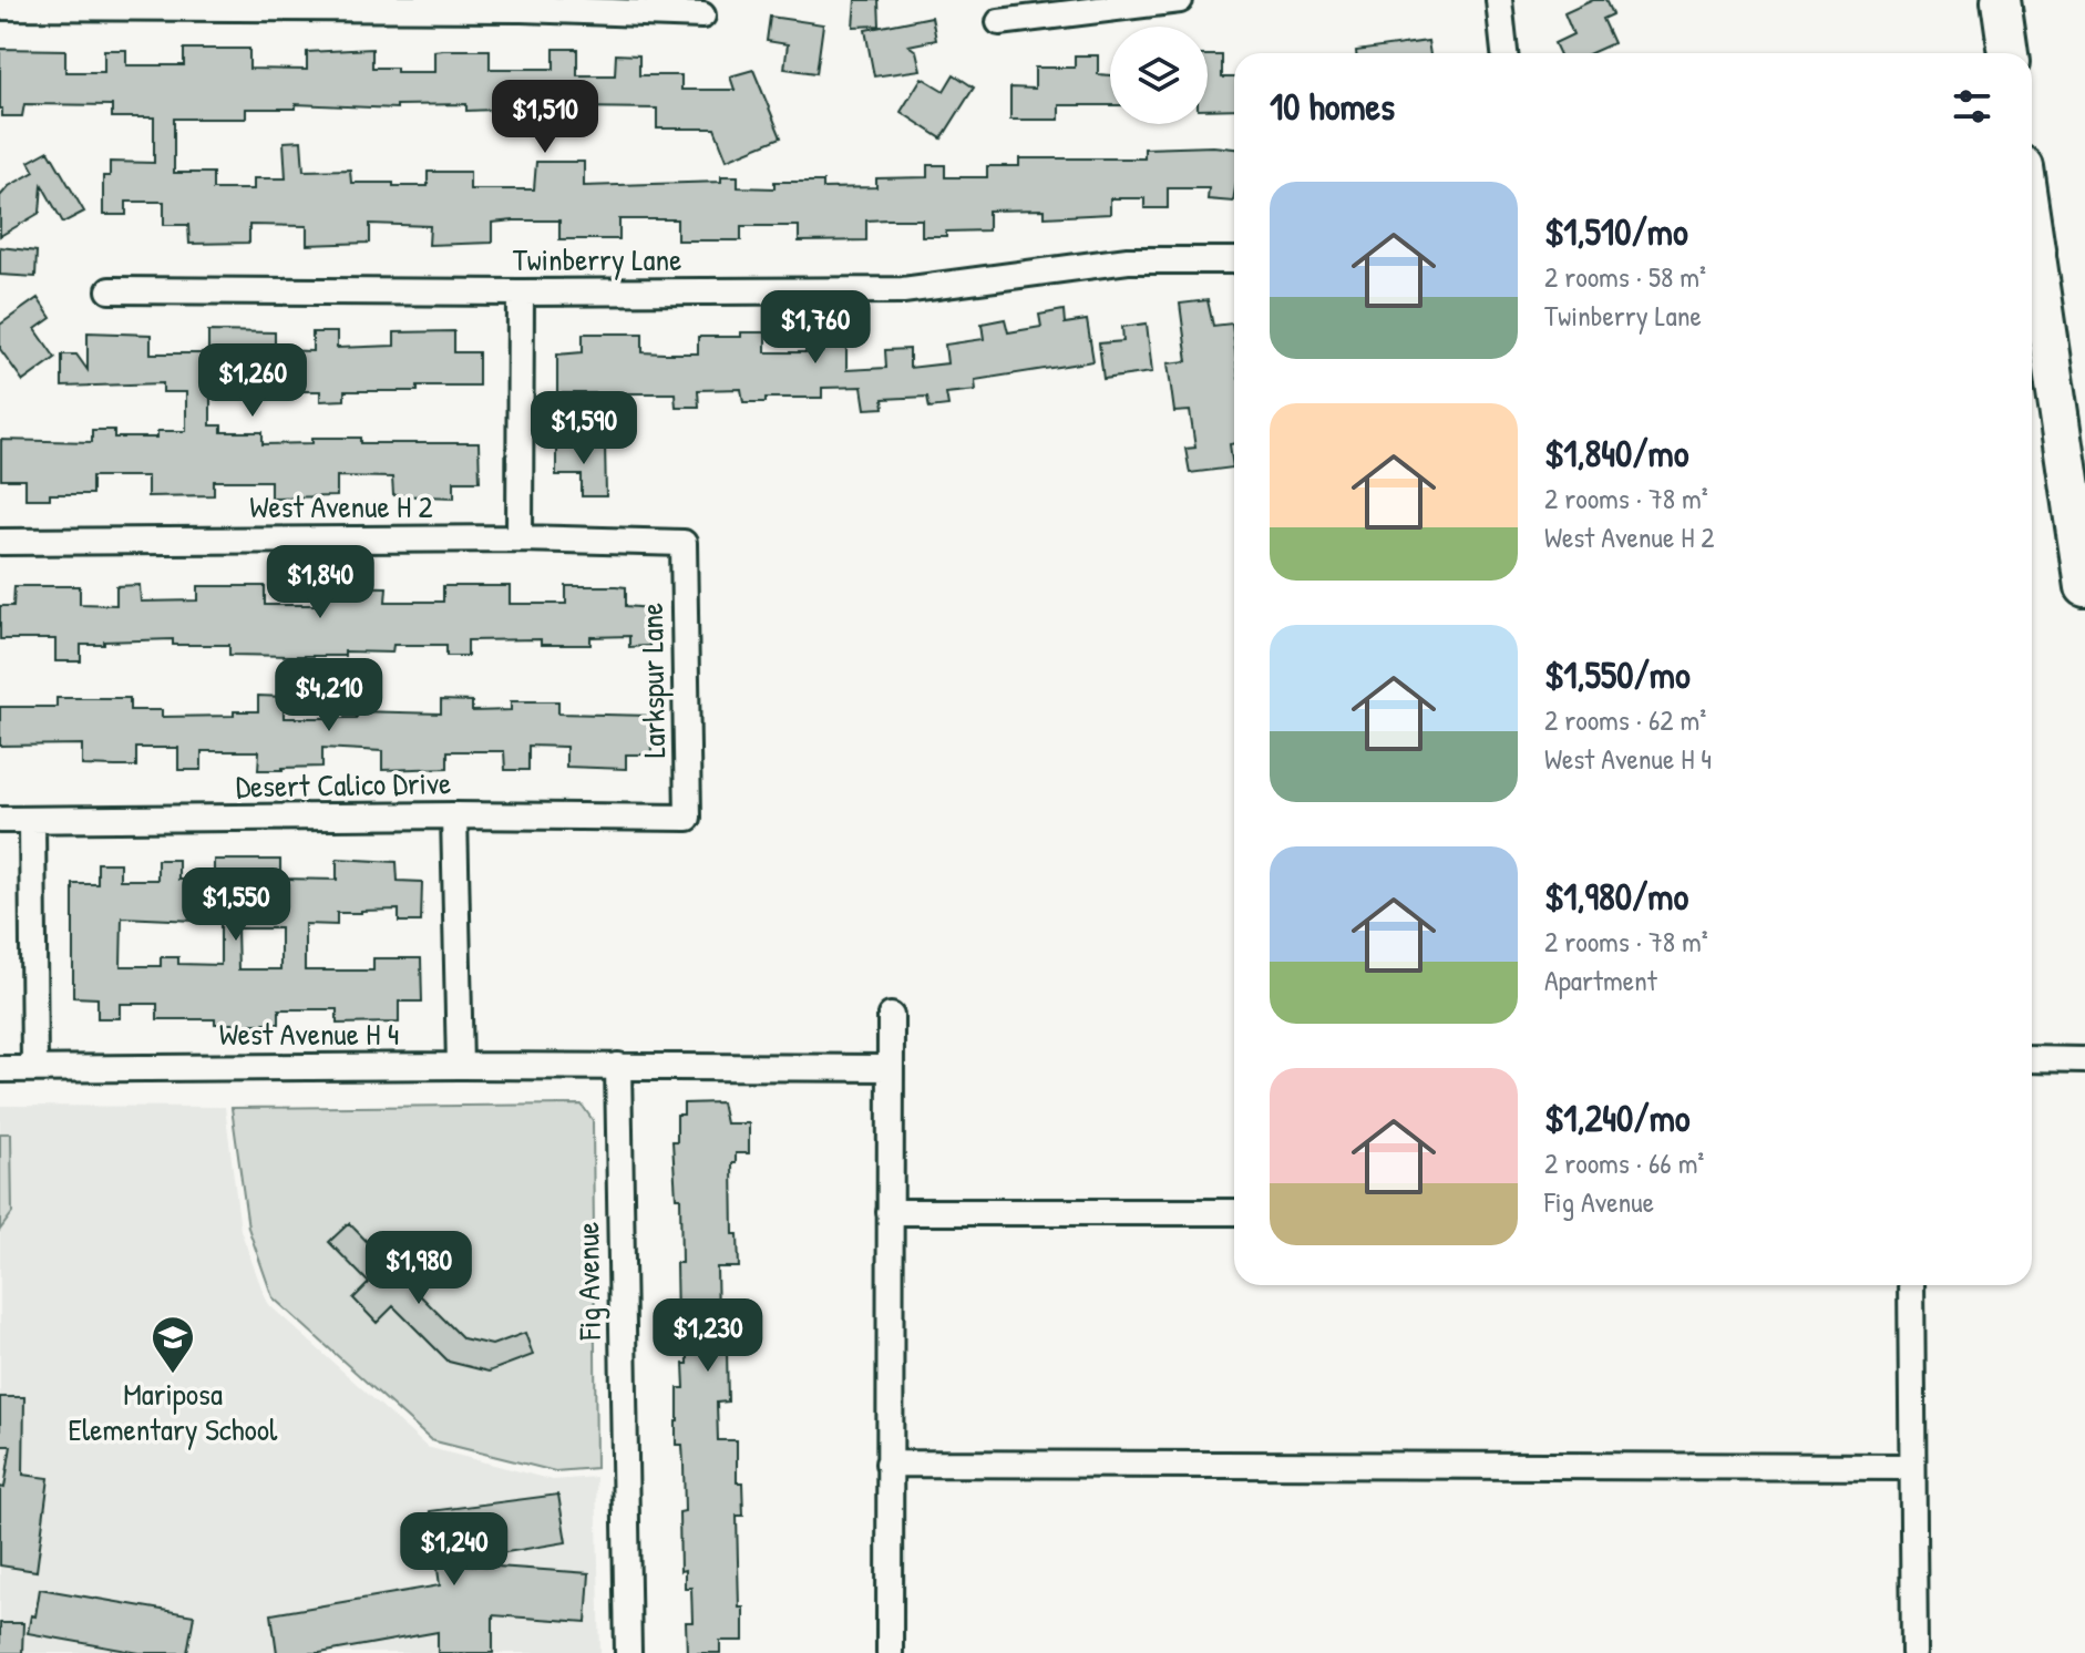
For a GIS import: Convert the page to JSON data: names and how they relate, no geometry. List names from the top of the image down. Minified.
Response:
{"streets":{"street":["Twinberry Lane","West Avenue H 2","Larkspur Lane","Desert Calico Drive","West Avenue H 4","Fig Avenue"]},"crossings":[["West Avenue H 2","Larkspur Lane"],["Larkspur Lane","Desert Calico Drive"],["West Avenue H 4","Fig Avenue"]],"places":{"school or university":["Mariposa Elementary School"]},"page":{"heading":"10 homes","price":["$1,510","$1,760","$1,260","$1,590","$1,840","$4,210","$1,550","$1,980","$1,230","$1,240"],"list":[{"name":"$1,510/mo","note":"2 rooms · 58 m² · Twinberry Lane"},{"name":"$1,840/mo","note":"2 rooms · 78 m² · West Avenue H 2"},{"name":"$1,550/mo","note":"2 rooms · 62 m² · West Avenue H 4"},{"name":"$1,980/mo","note":"2 rooms · 78 m² · Apartment"},{"name":"$1,240/mo","note":"2 rooms · 66 m² · Fig Avenue"}]}}
